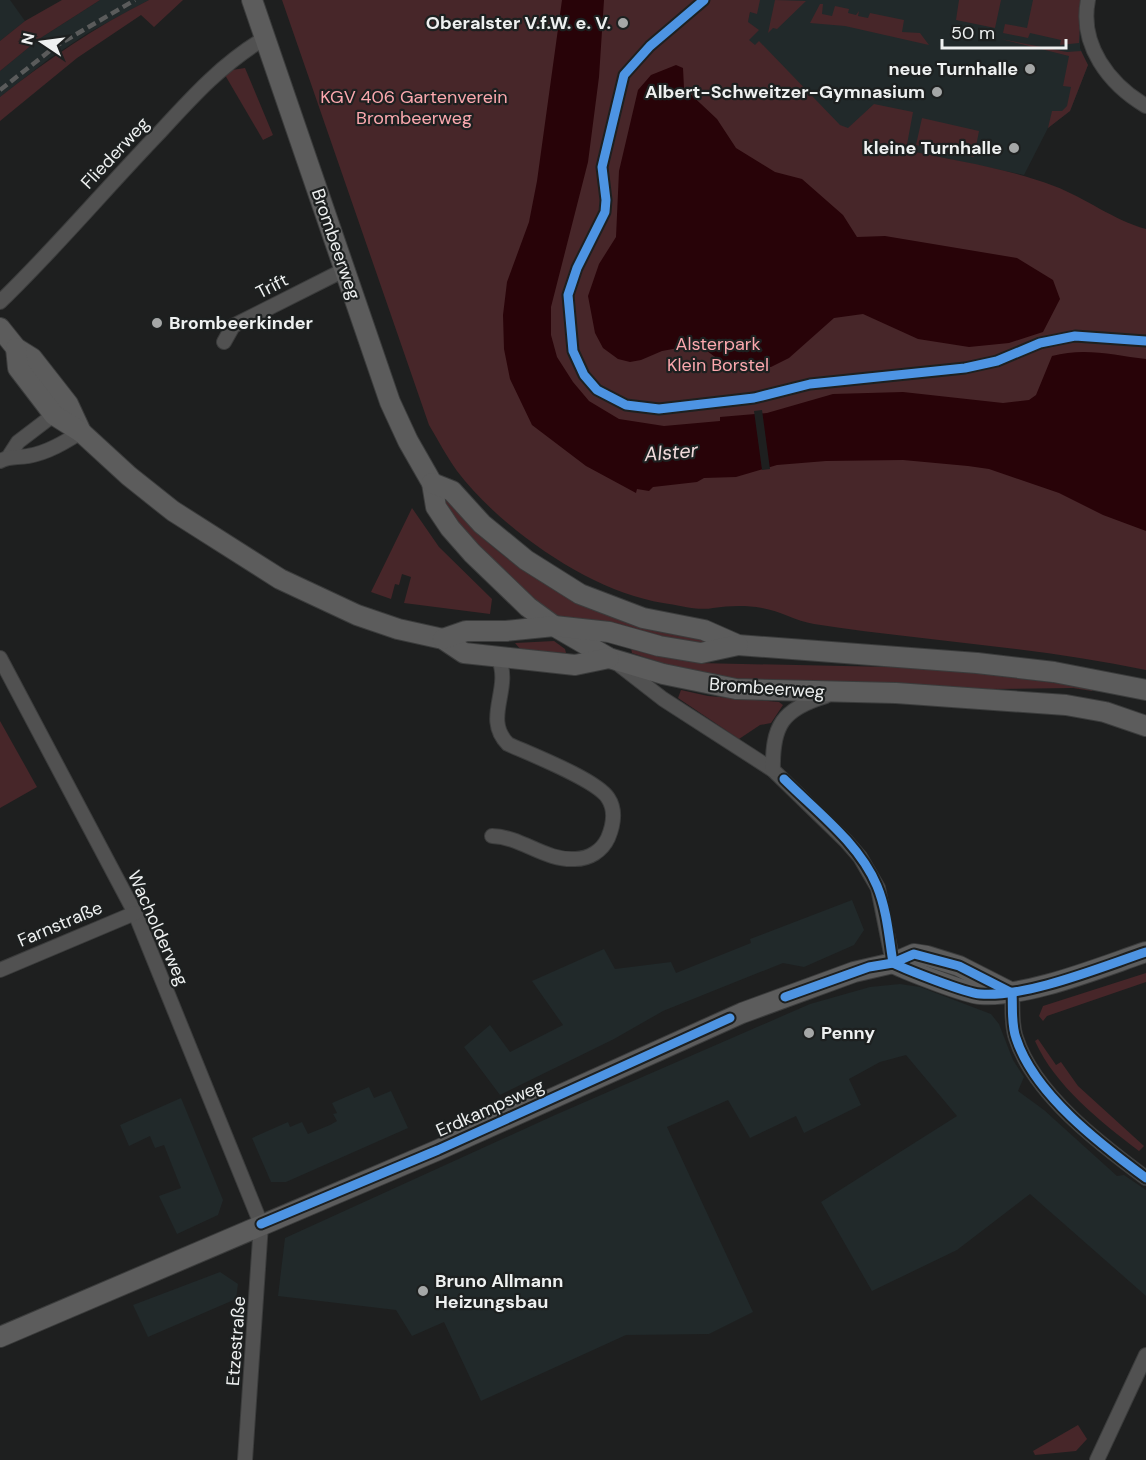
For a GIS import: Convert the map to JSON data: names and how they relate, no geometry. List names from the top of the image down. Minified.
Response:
{"streets":{"main road":["Brombeerweg","Erdkampsweg"],"street":["Fliederweg","Trift","Farnstraße","Wacholderweg","Etzestraße"]},"crossings":[["Fliederweg","Brombeerweg"],["Brombeerweg","Trift"],["Farnstraße","Wacholderweg"],["Wacholderweg","Erdkampsweg"],["Wacholderweg","Etzestraße"],["Erdkampsweg","Etzestraße"]],"water":["Alster"],"parks":["KGV 406 Gartenverein Brombeerweg","Alsterpark Klein Borstel"],"places":["Oberalster V.f.W. e. V.","neue Turnhalle","Albert-Schweitzer-Gymnasium","kleine Turnhalle","Brombeerkinder","Penny","Bruno Allmann Heizungsbau"],"scale_bar":"50 m","north":"left"}
